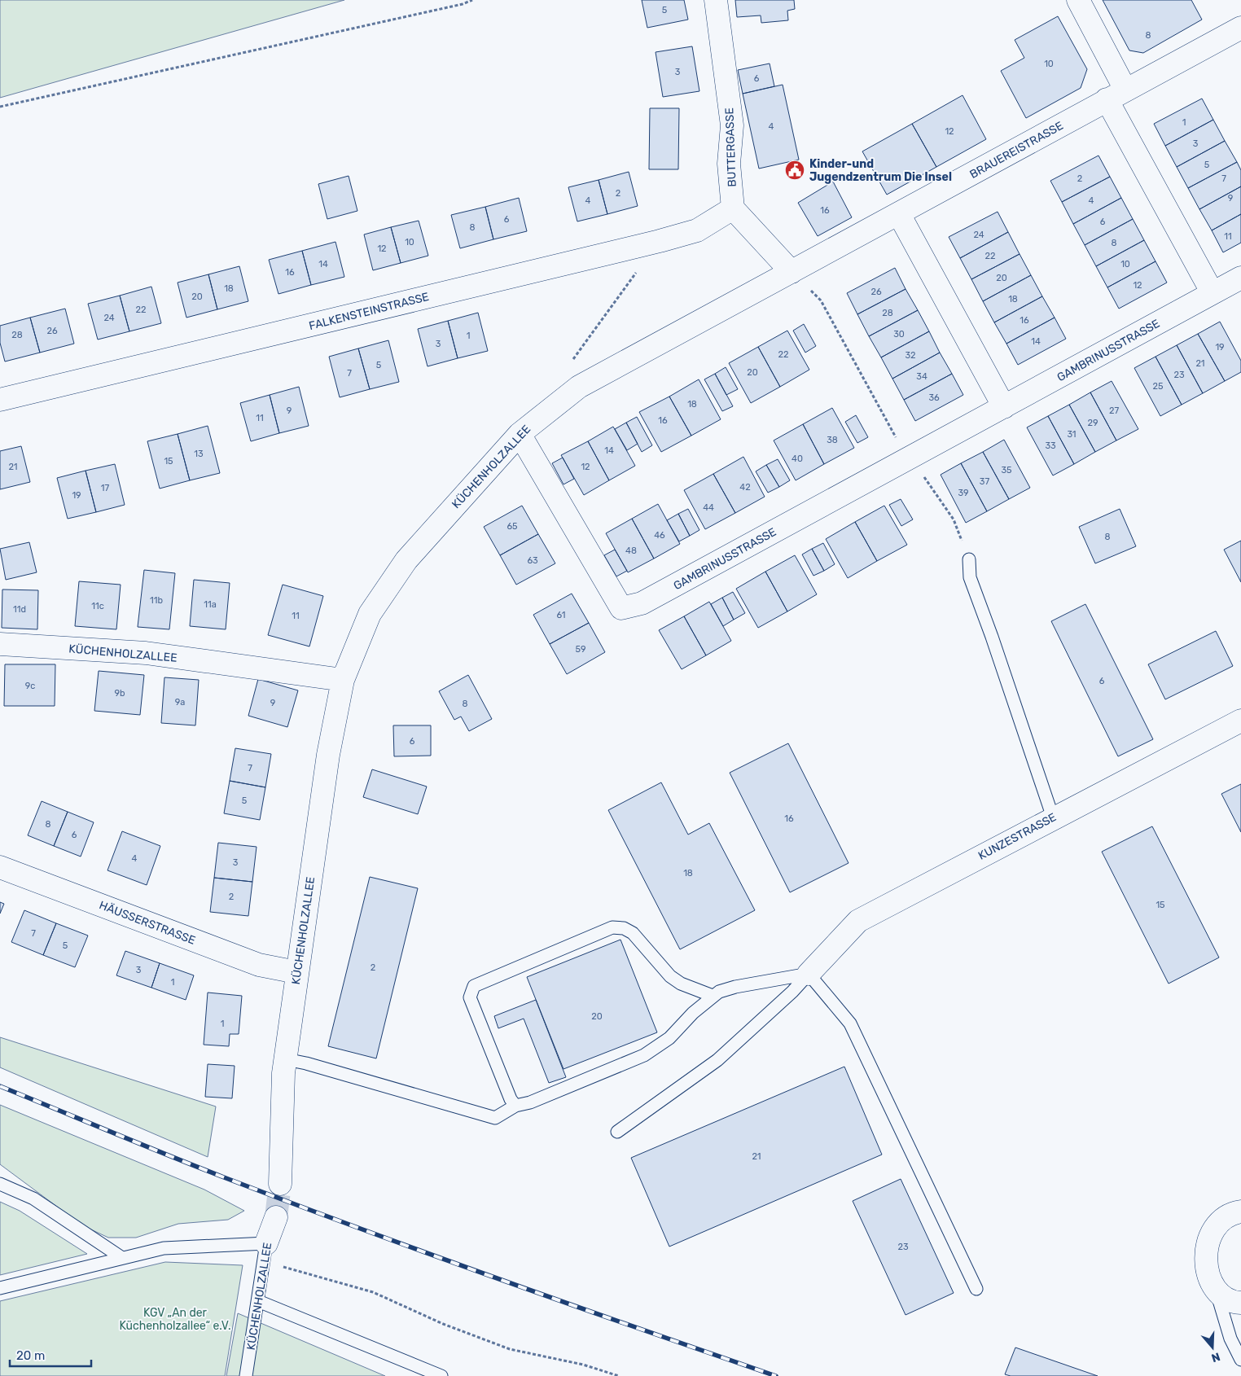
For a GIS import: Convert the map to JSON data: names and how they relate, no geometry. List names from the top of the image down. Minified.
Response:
{"streets":{"street":["BUTTERGASSE","BRAUEREISTRASSE","FALKENSTEINSTRASSE","GAMBRINUSSTRASSE","KÜCHENHOLZALLEE","KUNZESTRASSE","HÄUSSERSTRASSE"]},"crossings":[["BUTTERGASSE","FALKENSTEINSTRASSE"],["BRAUEREISTRASSE","KÜCHENHOLZALLEE"],["GAMBRINUSSTRASSE","KÜCHENHOLZALLEE"],["KÜCHENHOLZALLEE","HÄUSSERSTRASSE"]],"parks":["KGV „An der Küchenholzallee“ e.V."],"places":{"public building":["Kinder-und Jugendzentrum Die Insel"]},"house_numbers":["5","8","10","3","6","1","4","12","3","5","2","7","2","9","4","4","16","6","6","8","24","11","10","8","12","22","14","10","16","20","12","18","26","20","18","22","28","24","16","26","30","28","1","14","3","19","22","32","21","5","20","7","23","34","25","36","18","9","27","11","16","29","31","38","33","14","13","40","15","21","12","35","37","42","17","39","19","44","65","46","8","48","63","11b","11a","11c","11d","61","11","59","6","9c","9b","9a","9","8","6","7","5","16","8","6","4","3","18","2","15","7","5","2","3","1","20","1","21","23"],"scale_bar":"20 m","north":"bottom"}
